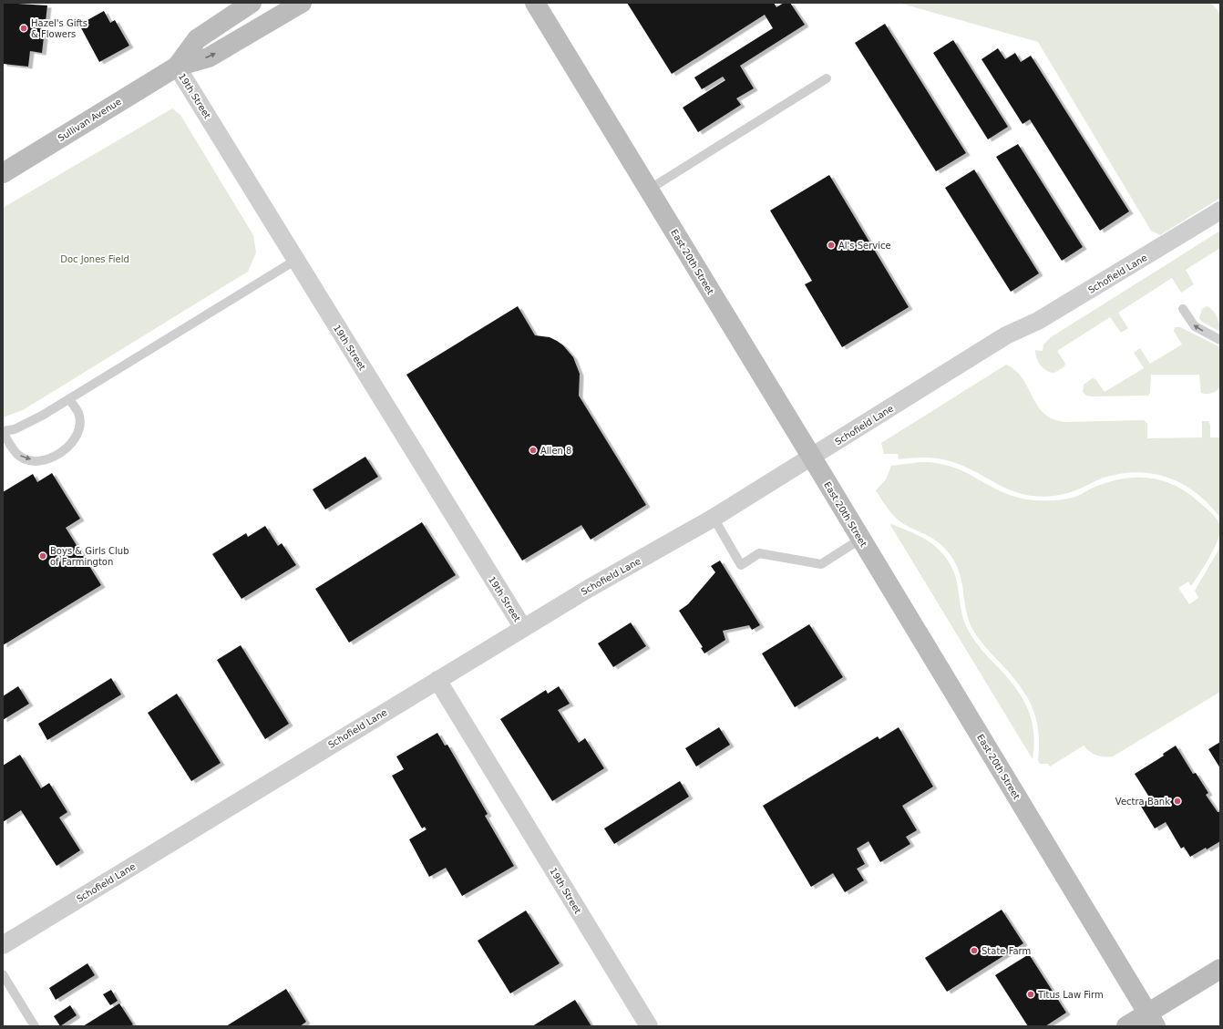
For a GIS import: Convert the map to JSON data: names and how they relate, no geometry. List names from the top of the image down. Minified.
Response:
{"streets":{"main road":["Sullivan Avenue","East 20th Street"],"street":["19th Street","Schofield Lane"]},"crossings":[["19th Street","Sullivan Avenue"],["19th Street","Schofield Lane"],["East 20th Street","Schofield Lane"]],"parks":["Doc Jones Field"],"places":["Hazel's Gifts & Flowers","Al's Service","Allen 8","Boys & Girls Club of Farmington","Vectra Bank","State Farm","Titus Law Firm"]}
